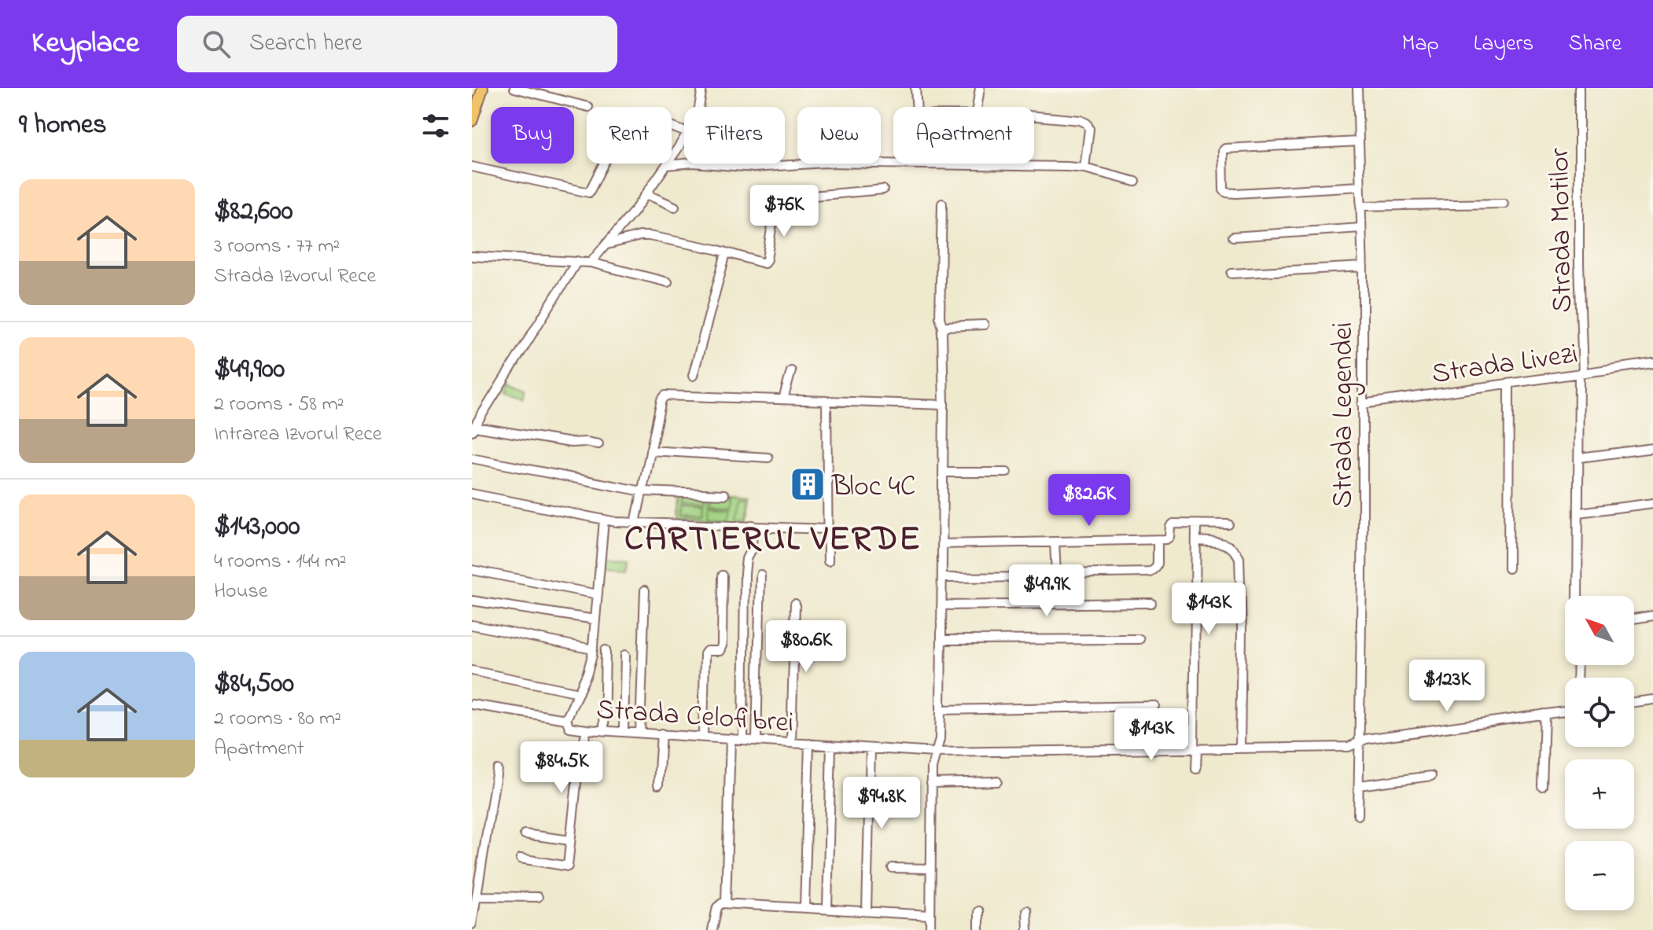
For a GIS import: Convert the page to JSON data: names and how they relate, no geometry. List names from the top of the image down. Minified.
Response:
{"streets":{"street":["Strada Motilor","Strada Livezi","Strada Legendei","Strada Celofibrei"]},"crossings":[["Strada Motilor","Strada Livezi"],["Strada Livezi","Strada Legendei"],["Strada Legendei","Strada Celofibrei"]],"districts":["CARTIERUL VERDE"],"places":{"building":["Bloc 4C"]},"north":"top left","page":{"header":"Keyplace","search":"Search here","nav":["Map","Layers","Share"],"heading":"9 homes","chip":["Buy","Rent","Filters","New","Apartment"],"list":[{"name":"$82,600","note":"3 rooms · 77 m² · Strada Izvorul Rece"},{"name":"$49,900","note":"2 rooms · 58 m² · Intrarea Izvorul Rece"},{"name":"$143,000","note":"4 rooms · 144 m² · House"},{"name":"$84,500","note":"2 rooms · 80 m² · Apartment"}],"price":["$76K","$82.6K","$49.9K","$143K","$80.6K","$123K","$143K","$84.5K","$94.8K"],"map_buttons":["+","−"]}}
